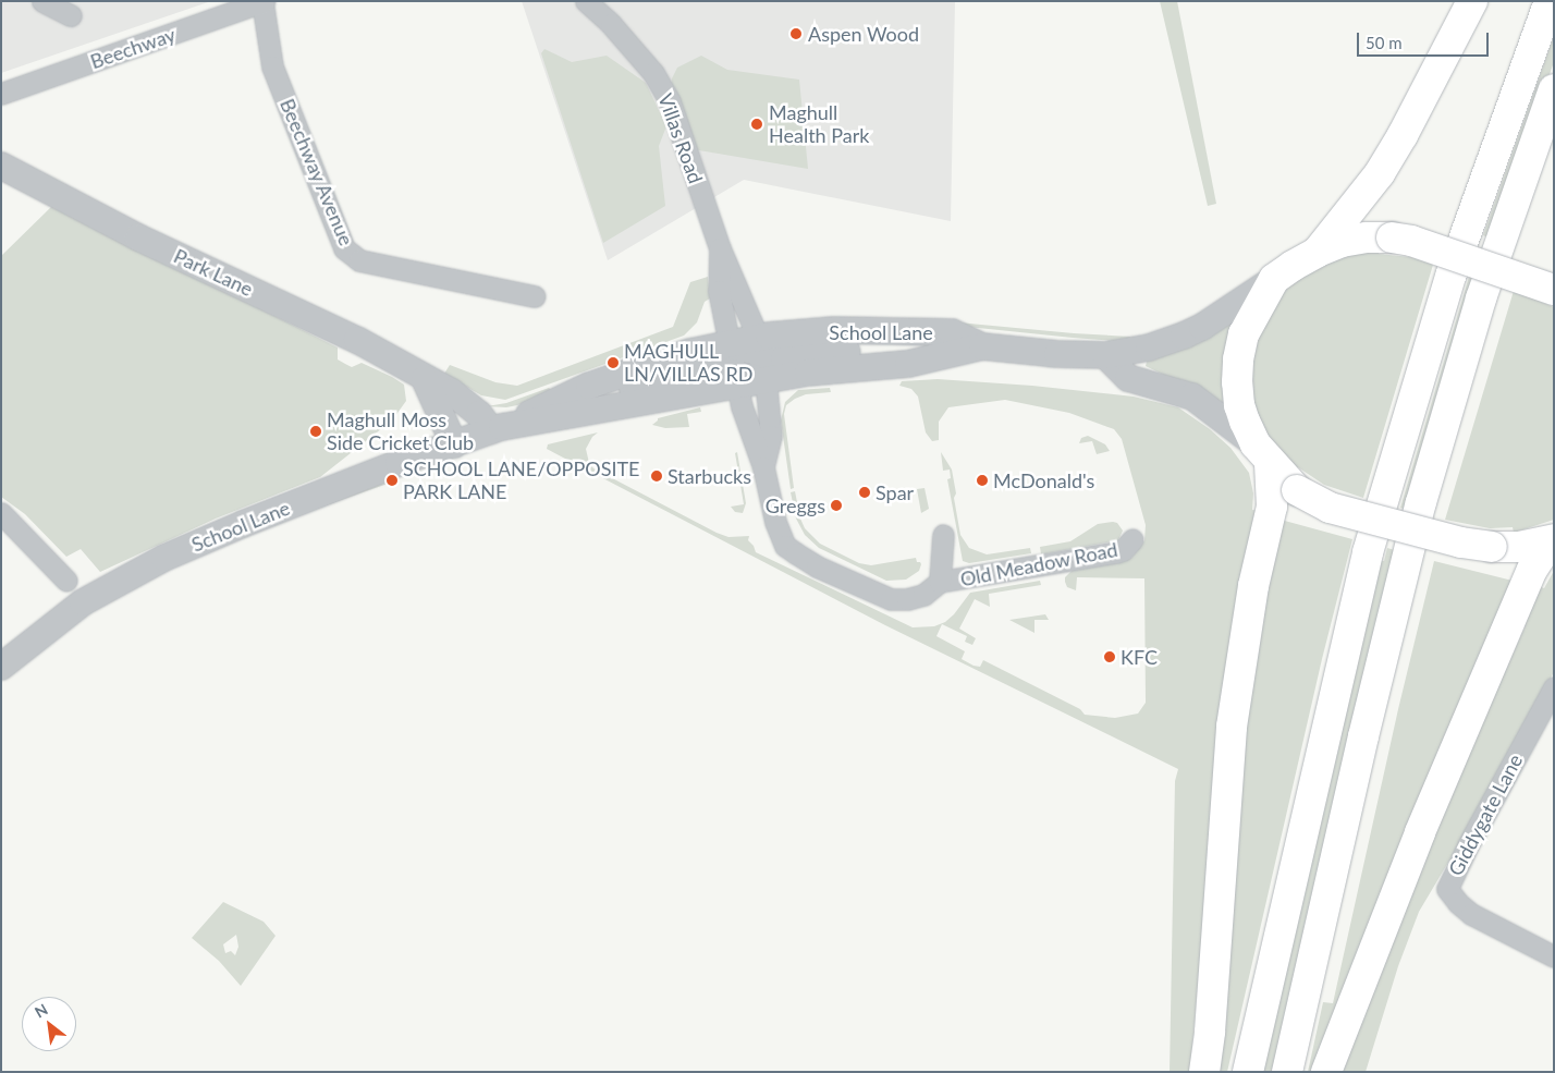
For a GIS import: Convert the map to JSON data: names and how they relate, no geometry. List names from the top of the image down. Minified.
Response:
{"streets":{"street":["Beechway","Villas Road","Beechway Avenue","Park Lane","School Lane","Old Meadow Road","Giddygate Lane"]},"crossings":[["Beechway","Beechway Avenue"],["Villas Road","School Lane"],["Villas Road","Old Meadow Road"],["Park Lane","School Lane"],["School Lane","Old Meadow Road"]],"places":["Aspen Wood","Maghull Health Park","MAGHULL LN/VILLAS RD","Maghull Moss Side Cricket Club","Starbucks","SCHOOL LANE/OPPOSITE PARK LANE","McDonald's","Spar","Greggs","KFC"],"scale_bar":"50 m","north":"top left"}
